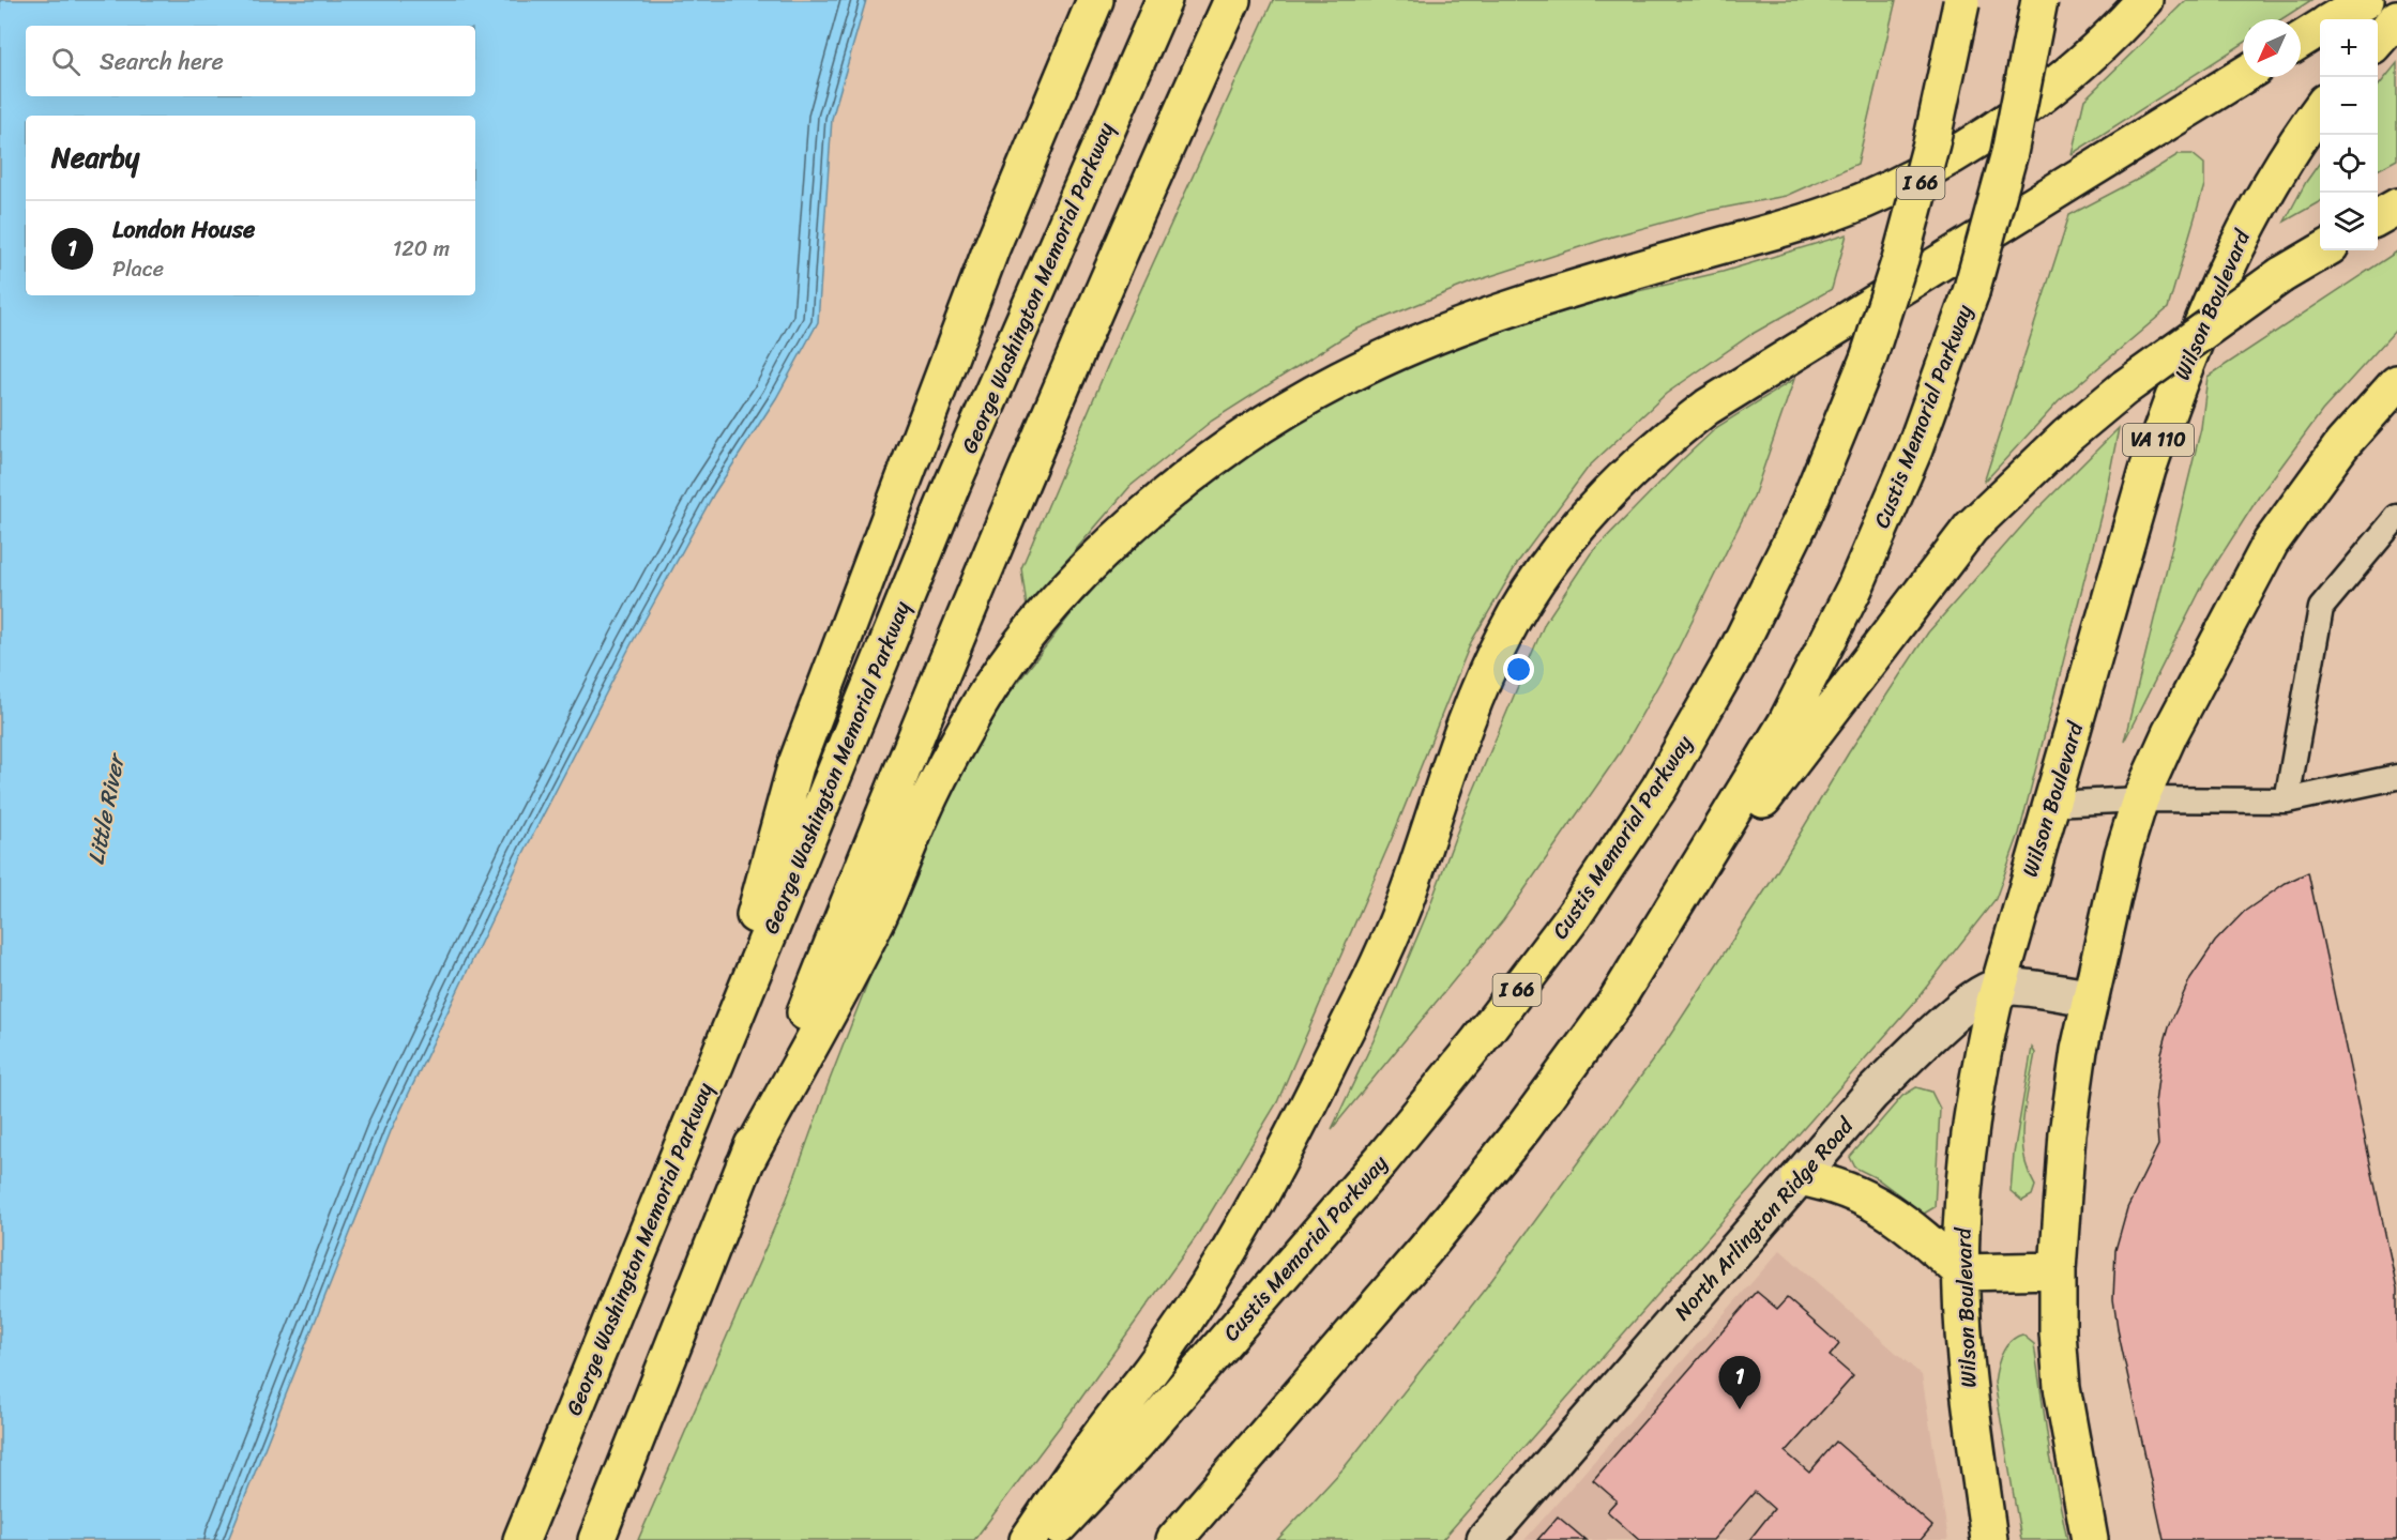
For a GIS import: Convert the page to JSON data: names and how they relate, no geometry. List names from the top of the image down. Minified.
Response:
{"streets":{"main road":["I 66","George Washington Memorial Parkway","Wilson Boulevard","Custis Memorial Parkway","VA 110"],"street":["North Arlington Ridge Road"]},"crossings":[["Wilson Boulevard","North Arlington Ridge Road"]],"water":["Little River"],"north":"bottom left","page":{"map_buttons":["+","−"],"search":"Search here","heading":"Nearby","list":[{"mark":"1","name":"London House","note":"Place","value":"120 m"}],"pins":"1"}}
